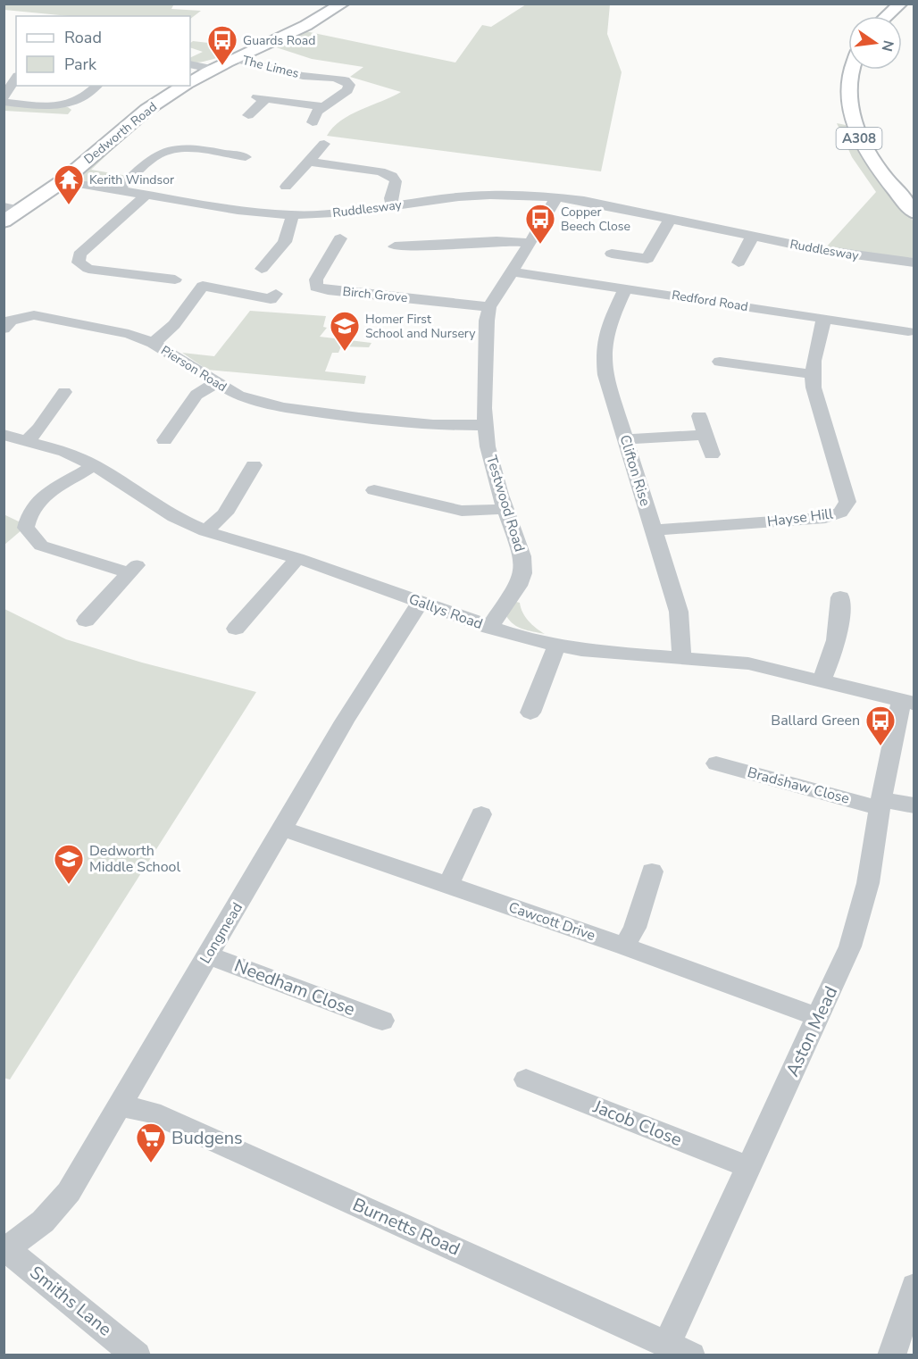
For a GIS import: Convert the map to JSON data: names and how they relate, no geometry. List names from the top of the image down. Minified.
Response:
{"streets":{"main road":["Dedworth Road","A308"],"street":["The Limes","Ruddlesway","Birch Grove","Redford Road","Pierson Road","Clifton Rise","Testwood Road","Hayse Hill","Gallys Road","Bradshaw Close","Cawcott Drive","Longmead","Needham Close","Aston Mead","Jacob Close","Burnetts Road","Smiths Lane"]},"crossings":[["The Limes","Dedworth Road"],["Dedworth Road","Ruddlesway"],["Ruddlesway","Testwood Road"],["Birch Grove","Testwood Road"],["Redford Road","Clifton Rise"],["Redford Road","Testwood Road"],["Redford Road","Hayse Hill"],["Pierson Road","Testwood Road"],["Clifton Rise","Hayse Hill"],["Clifton Rise","Gallys Road"],["Testwood Road","Gallys Road"],["Gallys Road","Longmead"],["Gallys Road","Aston Mead"],["Bradshaw Close","Aston Mead"],["Cawcott Drive","Longmead"],["Cawcott Drive","Aston Mead"],["Longmead","Needham Close"],["Longmead","Burnetts Road"],["Longmead","Smiths Lane"],["Aston Mead","Jacob Close"],["Aston Mead","Burnetts Road"]],"places":{"bus stop":["Guards Road","Copper Beech Close","Ballard Green"],"temple":["Kerith Windsor"],"school or university":["Homer First School and Nursery","Dedworth Middle School"],"supermarket":["Budgens"]},"legend":["Road","Park"],"north":"right"}
